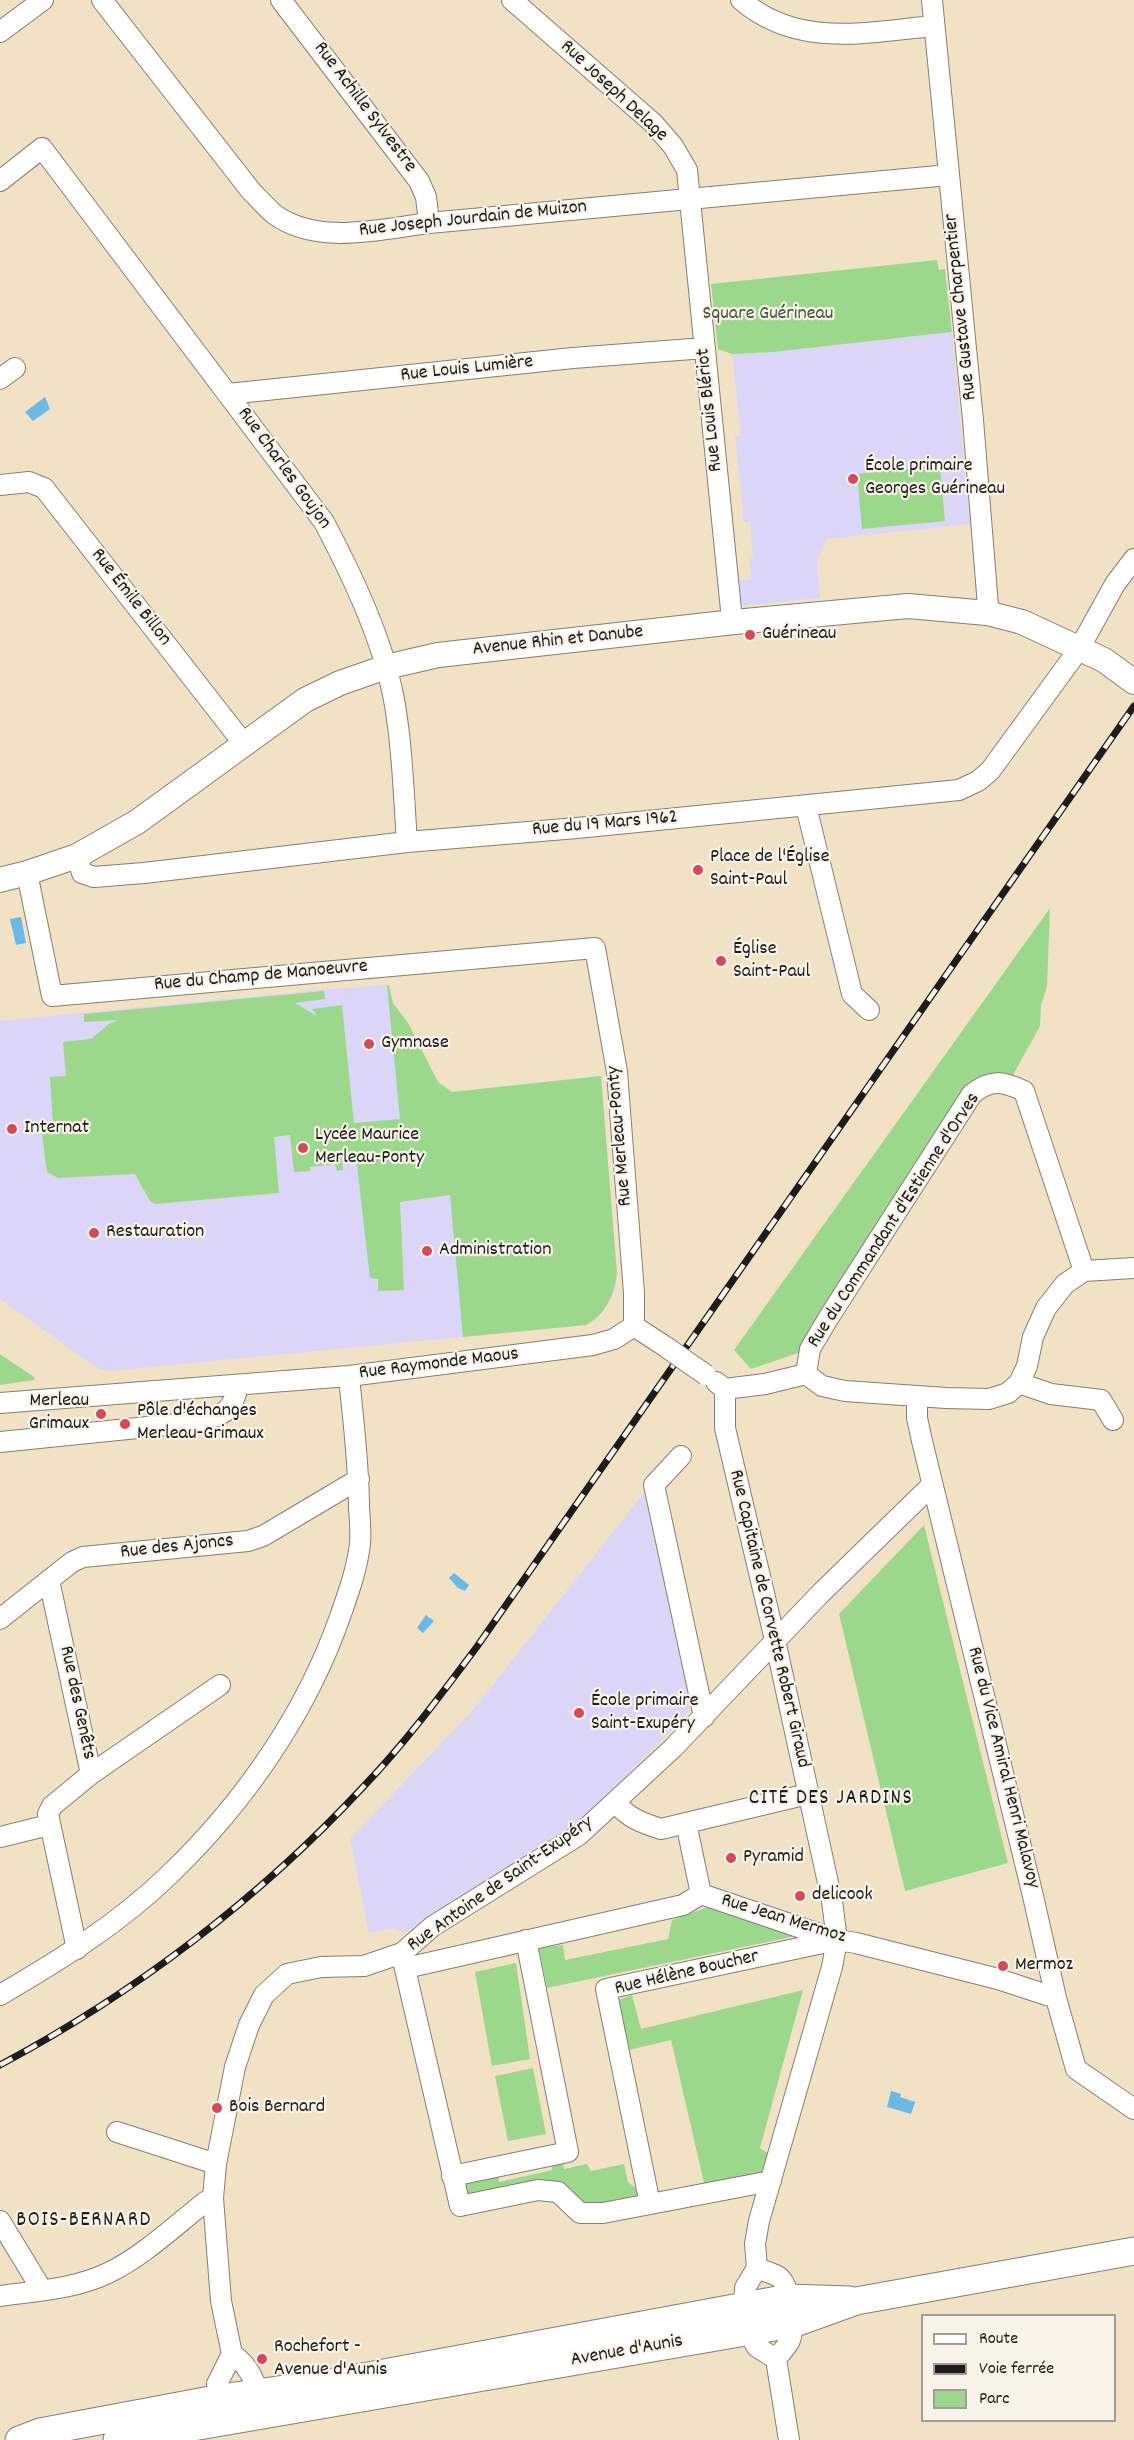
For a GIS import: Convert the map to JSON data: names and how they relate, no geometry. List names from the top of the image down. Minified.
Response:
{"streets":{"main road":["Avenue d'Aunis"],"street":["Rue Joseph Delage","Rue Achille Sylvestre","Rue Joseph Jourdain de Muizon","Rue Gustave Charpentier","Rue Louis Lumière","Rue Louis Blériot","Rue Charles Goujon","Rue Émile Billon","Avenue Rhin et Danube","Rue du 19 Mars 1962","Rue du Champ de Manoeuvre","Rue Merleau-Ponty","Rue du Commandant d'Estienne d'Orves","Rue Raymonde Maous","Rue des Ajoncs","Rue Capitaine de Corvette Robert Giraud","Rue des Genêts","Rue du Vice Amiral Henri Malavoy","Rue Antoine de Saint-Exupéry","Rue Jean Mermoz","Rue Hélène Boucher"]},"crossings":[["Rue Joseph Delage","Rue Joseph Jourdain de Muizon"],["Rue Joseph Delage","Rue Louis Blériot"],["Rue Achille Sylvestre","Rue Joseph Jourdain de Muizon"],["Rue Joseph Jourdain de Muizon","Rue Gustave Charpentier"],["Rue Joseph Jourdain de Muizon","Rue Louis Blériot"],["Rue Gustave Charpentier","Avenue Rhin et Danube"],["Rue Louis Lumière","Rue Louis Blériot"],["Rue Louis Lumière","Rue Charles Goujon"],["Rue Louis Blériot","Avenue Rhin et Danube"],["Rue Charles Goujon","Avenue Rhin et Danube"],["Rue Charles Goujon","Rue du 19 Mars 1962"],["Rue Émile Billon","Avenue Rhin et Danube"],["Avenue Rhin et Danube","Rue du 19 Mars 1962"],["Avenue Rhin et Danube","Rue du Champ de Manoeuvre"],["Rue du Champ de Manoeuvre","Rue Merleau-Ponty"],["Rue Merleau-Ponty","Rue Raymonde Maous"],["Rue des Ajoncs","Rue des Genêts"],["Rue Capitaine de Corvette Robert Giraud","Rue Antoine de Saint-Exupéry"],["Rue Capitaine de Corvette Robert Giraud","Rue Jean Mermoz"],["Rue Capitaine de Corvette Robert Giraud","Rue Hélène Boucher"],["Rue du Vice Amiral Henri Malavoy","Rue Antoine de Saint-Exupéry"],["Rue du Vice Amiral Henri Malavoy","Rue Jean Mermoz"],["Rue Antoine de Saint-Exupéry","Rue Jean Mermoz"],["Rue Antoine de Saint-Exupéry","Avenue d'Aunis"],["Rue Jean Mermoz","Rue Hélène Boucher"]],"districts":["CITÉ DES JARDINS","BOIS-BERNARD"],"parks":["Square Guérineau"],"places":["École primaire Georges Guérineau","Guérineau","Place de l'Église Saint-Paul","Église Saint-Paul","Gymnase","Internat","Lycée Maurice Merleau-Ponty","Restauration","Administration","Merleau Grimaux","Pôle d'échanges Merleau-Grimaux","École primaire Saint-Exupéry","Pyramid","delicook","Mermoz","Bois Bernard","Rochefort - Avenue d'Aunis"],"legend":["Route","Voie ferrée","Parc"]}
